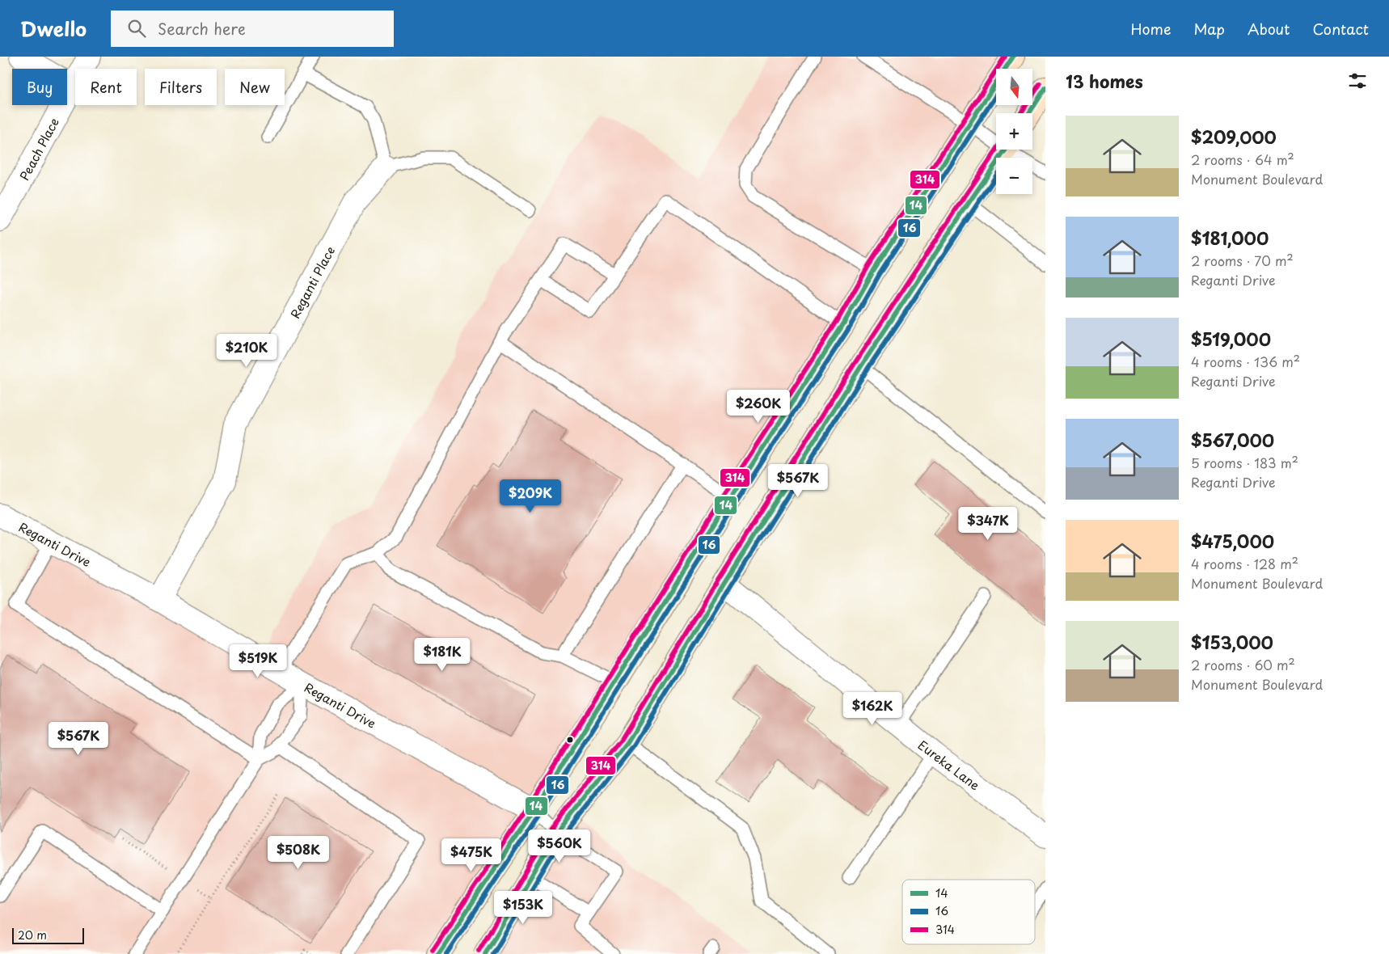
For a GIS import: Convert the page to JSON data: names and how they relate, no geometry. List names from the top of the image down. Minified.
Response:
{"streets":{"street":["Peach Place","Reganti Place","Reganti Drive","Eureka Lane"]},"crossings":[["Reganti Place","Reganti Drive"]],"lines":["transit line 14","transit line 314","transit line 16"],"legend":["14","16","314"],"scale_bar":"20 m","north":"bottom","page":{"header":"Dwello","search":"Search here","nav":["Home","Map","About","Contact"],"heading":"13 homes","map_buttons":["+","−"],"chip":["Buy","Rent","Filters","New"],"list":[{"name":"$209,000","note":"2 rooms · 64 m² · Monument Boulevard"},{"name":"$181,000","note":"2 rooms · 70 m² · Reganti Drive"},{"name":"$519,000","note":"4 rooms · 136 m² · Reganti Drive"},{"name":"$567,000","note":"5 rooms · 183 m² · Reganti Drive"},{"name":"$475,000","note":"4 rooms · 128 m² · Monument Boulevard"},{"name":"$153,000","note":"2 rooms · 60 m² · Monument Boulevard"}],"price":["$210K","$260K","$567K","$209K","$347K","$181K","$519K","$162K","$567K","$560K","$508K","$475K","$153K"],"scale":"20 m"}}
